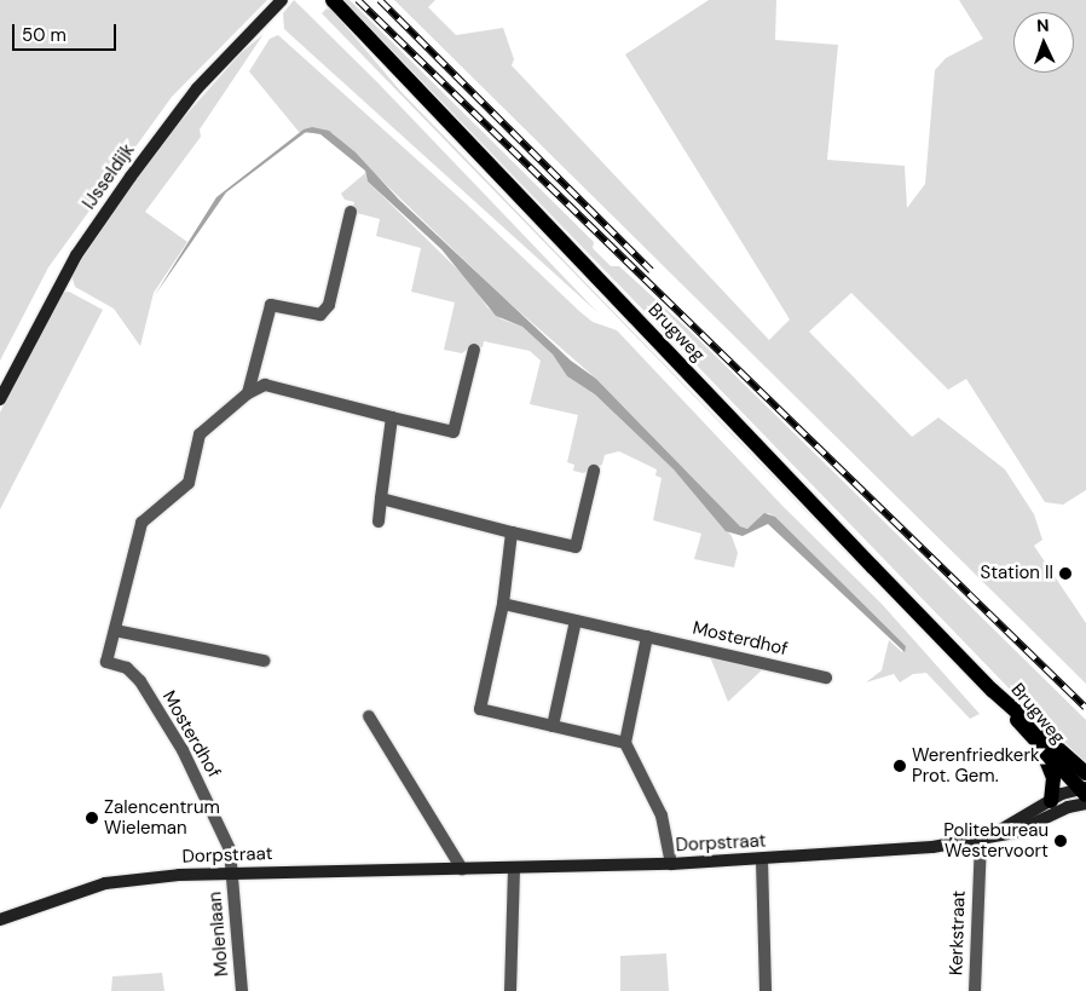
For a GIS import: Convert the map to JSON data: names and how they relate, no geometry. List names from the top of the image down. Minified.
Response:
{"streets":{"main road":["Brugweg"],"street":["IJsseldijk","Mosterdhof","Dorpstraat","Kerkstraat","Molenlaan"]},"crossings":[["Brugweg","Dorpstraat"],["Mosterdhof","Dorpstraat"],["Mosterdhof","Molenlaan"],["Dorpstraat","Kerkstraat"],["Dorpstraat","Molenlaan"]],"places":["Station II","Werenfriedkerk Prot. Gem.","Zalencentrum Wieleman","Politebureau Westervoort"],"scale_bar":"50 m","north":"top"}
